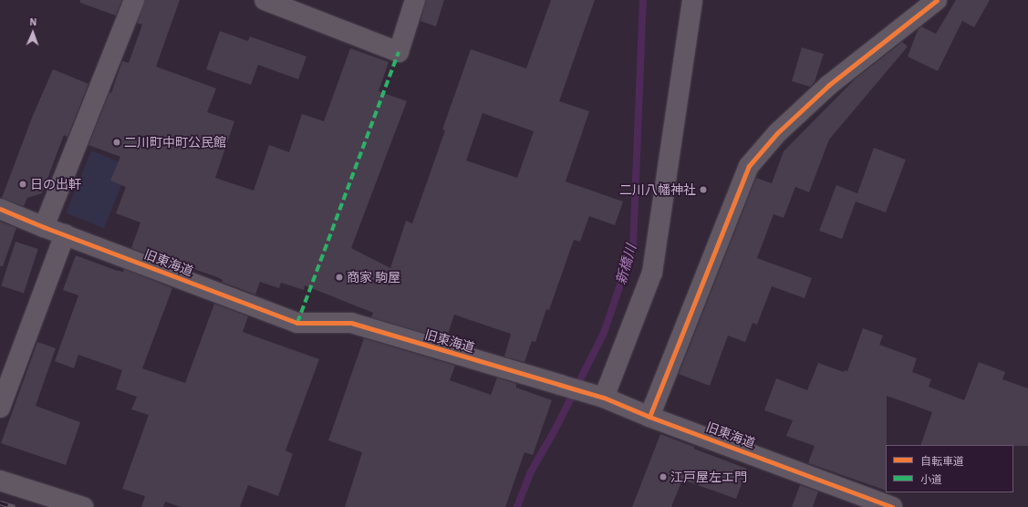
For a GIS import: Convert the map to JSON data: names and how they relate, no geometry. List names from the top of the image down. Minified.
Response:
{"streets":{"street":["旧東海道"]},"water":["新橋川"],"places":["二川町中町公民館","日の出軒","二川八幡神社","商家 駒屋","江戸屋左エ門"],"legend":["自転車道","小道"],"north":"top"}
